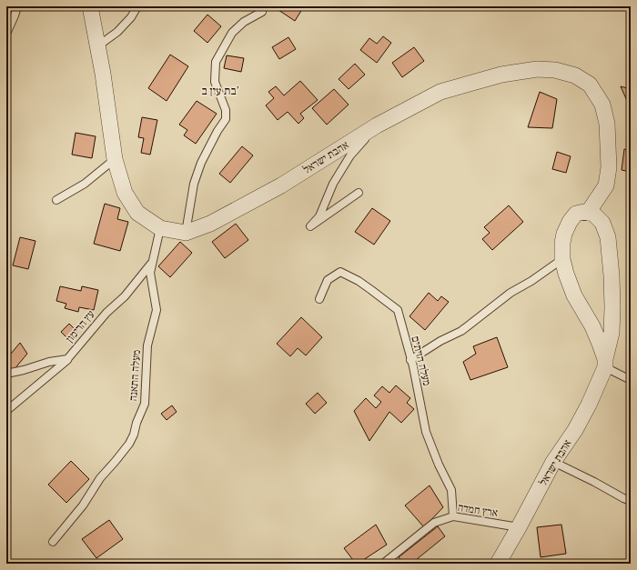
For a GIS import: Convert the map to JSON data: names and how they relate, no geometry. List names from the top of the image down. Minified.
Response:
{"streets":{"street":["אהבת ישראל"],"lane":["עץ הרימון","מעלה הזיתים","מעלה התאנה","ארץ חמדה"]},"crossings":[["אהבת ישראל","ארץ חמדה"],["עץ הרימון","מעלה התאנה"],["מעלה הזיתים","ארץ חמדה"]],"districts":["בת עין ב'"]}
